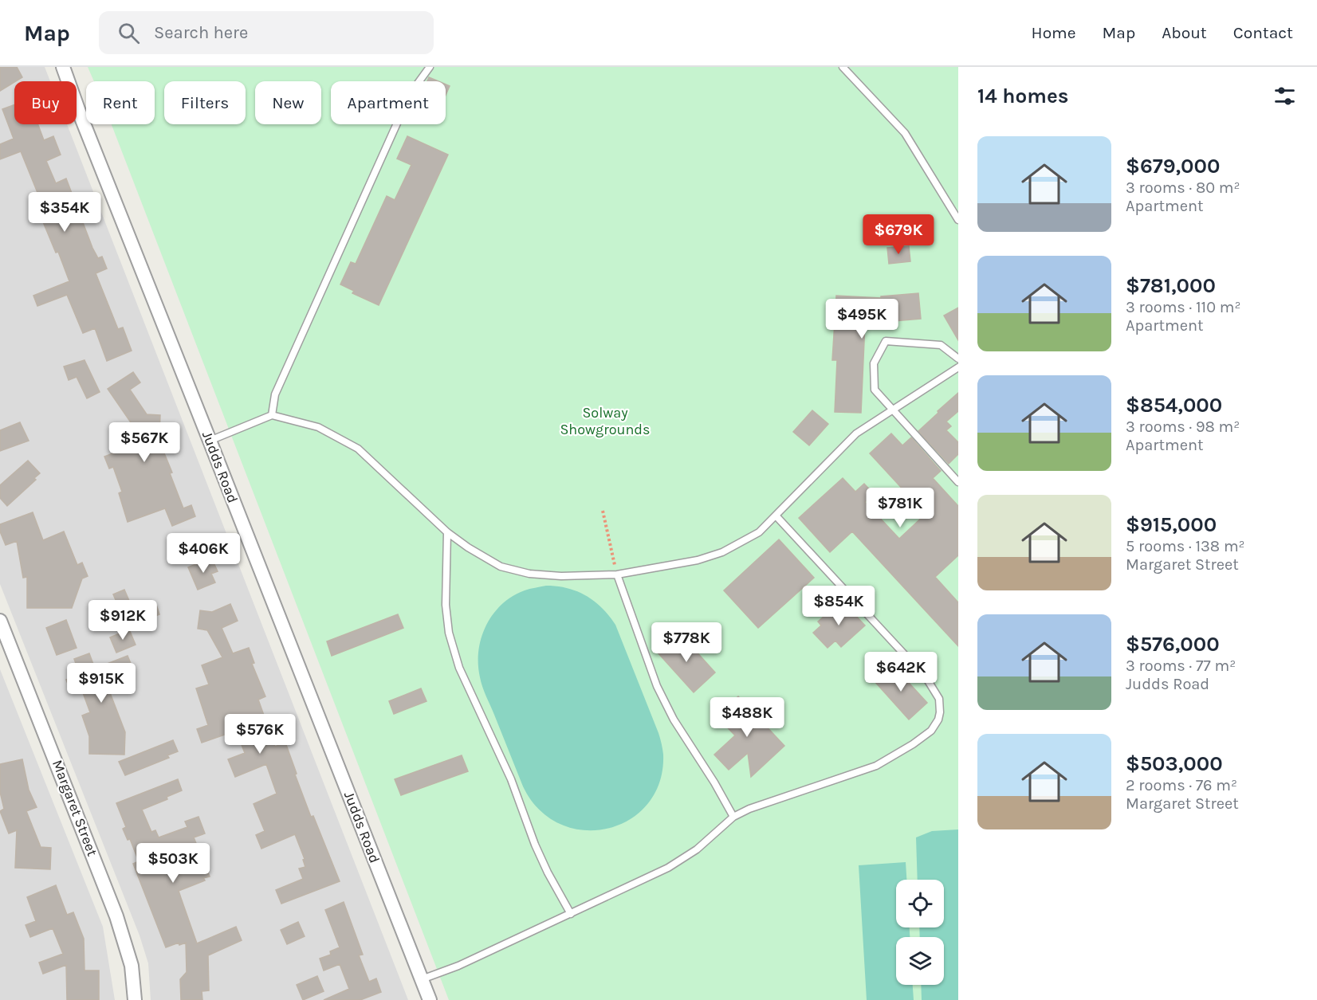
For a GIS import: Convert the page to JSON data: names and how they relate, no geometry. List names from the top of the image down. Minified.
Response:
{"streets":{"street":["Judds Road","Margaret Street"]},"parks":["Solway Showgrounds"],"page":{"header":"Map","search":"Search here","nav":["Home","Map","About","Contact"],"heading":"14 homes","chip":["Buy","Rent","Filters","New","Apartment"],"list":[{"name":"$679,000","note":"3 rooms · 80 m² · Apartment"},{"name":"$781,000","note":"3 rooms · 110 m² · Apartment"},{"name":"$854,000","note":"3 rooms · 98 m² · Apartment"},{"name":"$915,000","note":"5 rooms · 138 m² · Margaret Street"},{"name":"$576,000","note":"3 rooms · 77 m² · Judds Road"},{"name":"$503,000","note":"2 rooms · 76 m² · Margaret Street"}],"price":["$354K","$679K","$495K","$567K","$781K","$406K","$854K","$912K","$778K","$642K","$915K","$488K","$576K","$503K"]}}
